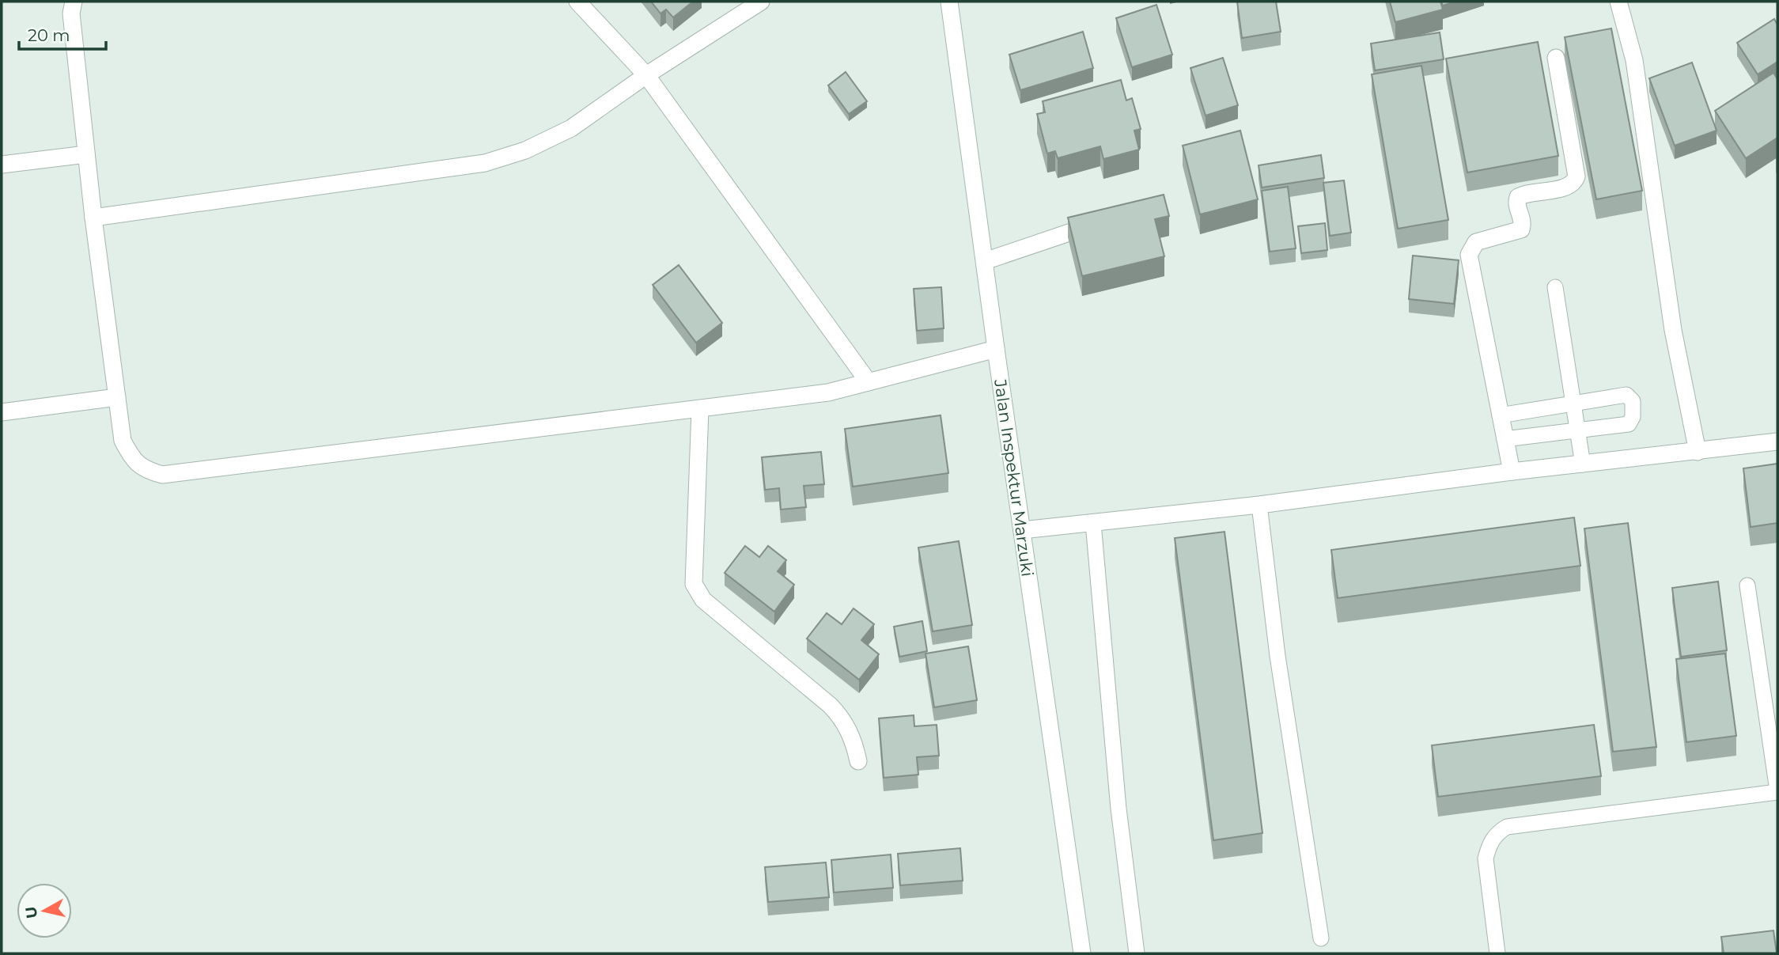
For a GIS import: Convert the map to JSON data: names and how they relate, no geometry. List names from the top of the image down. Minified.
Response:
{"streets":{"street":["Jalan Inspektur Marzuki"]},"scale_bar":"20 m","north":"left"}
